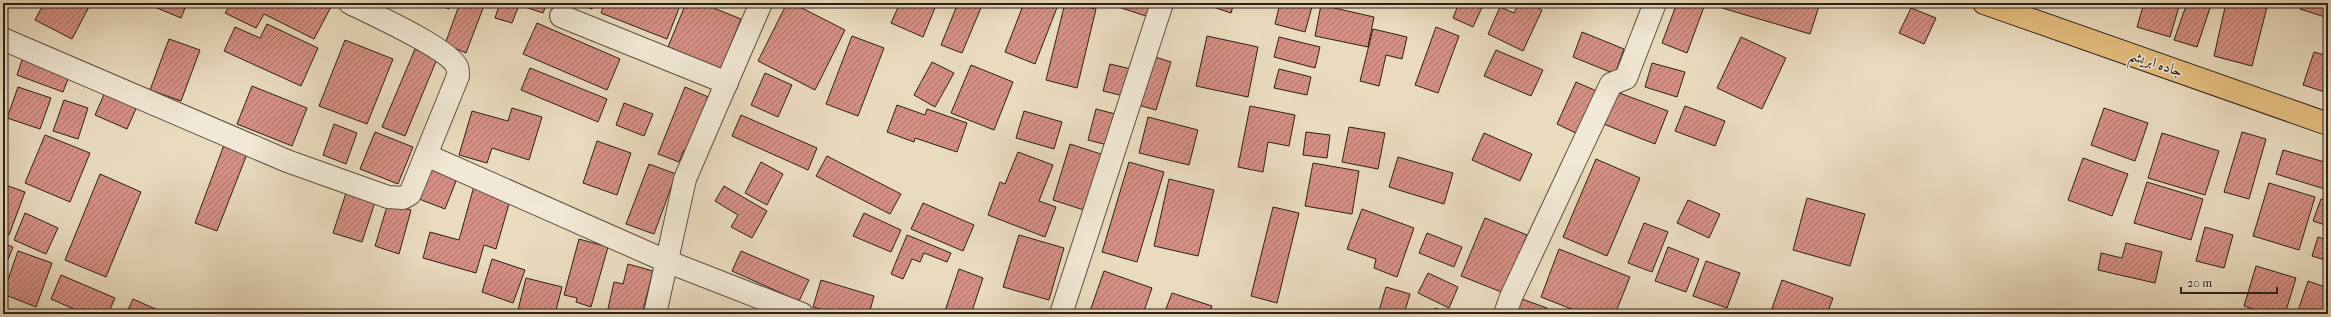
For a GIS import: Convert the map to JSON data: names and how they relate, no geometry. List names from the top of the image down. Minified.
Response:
{"streets":{"main road":["جاده ابریشم"]},"scale_bar":"20 m"}
